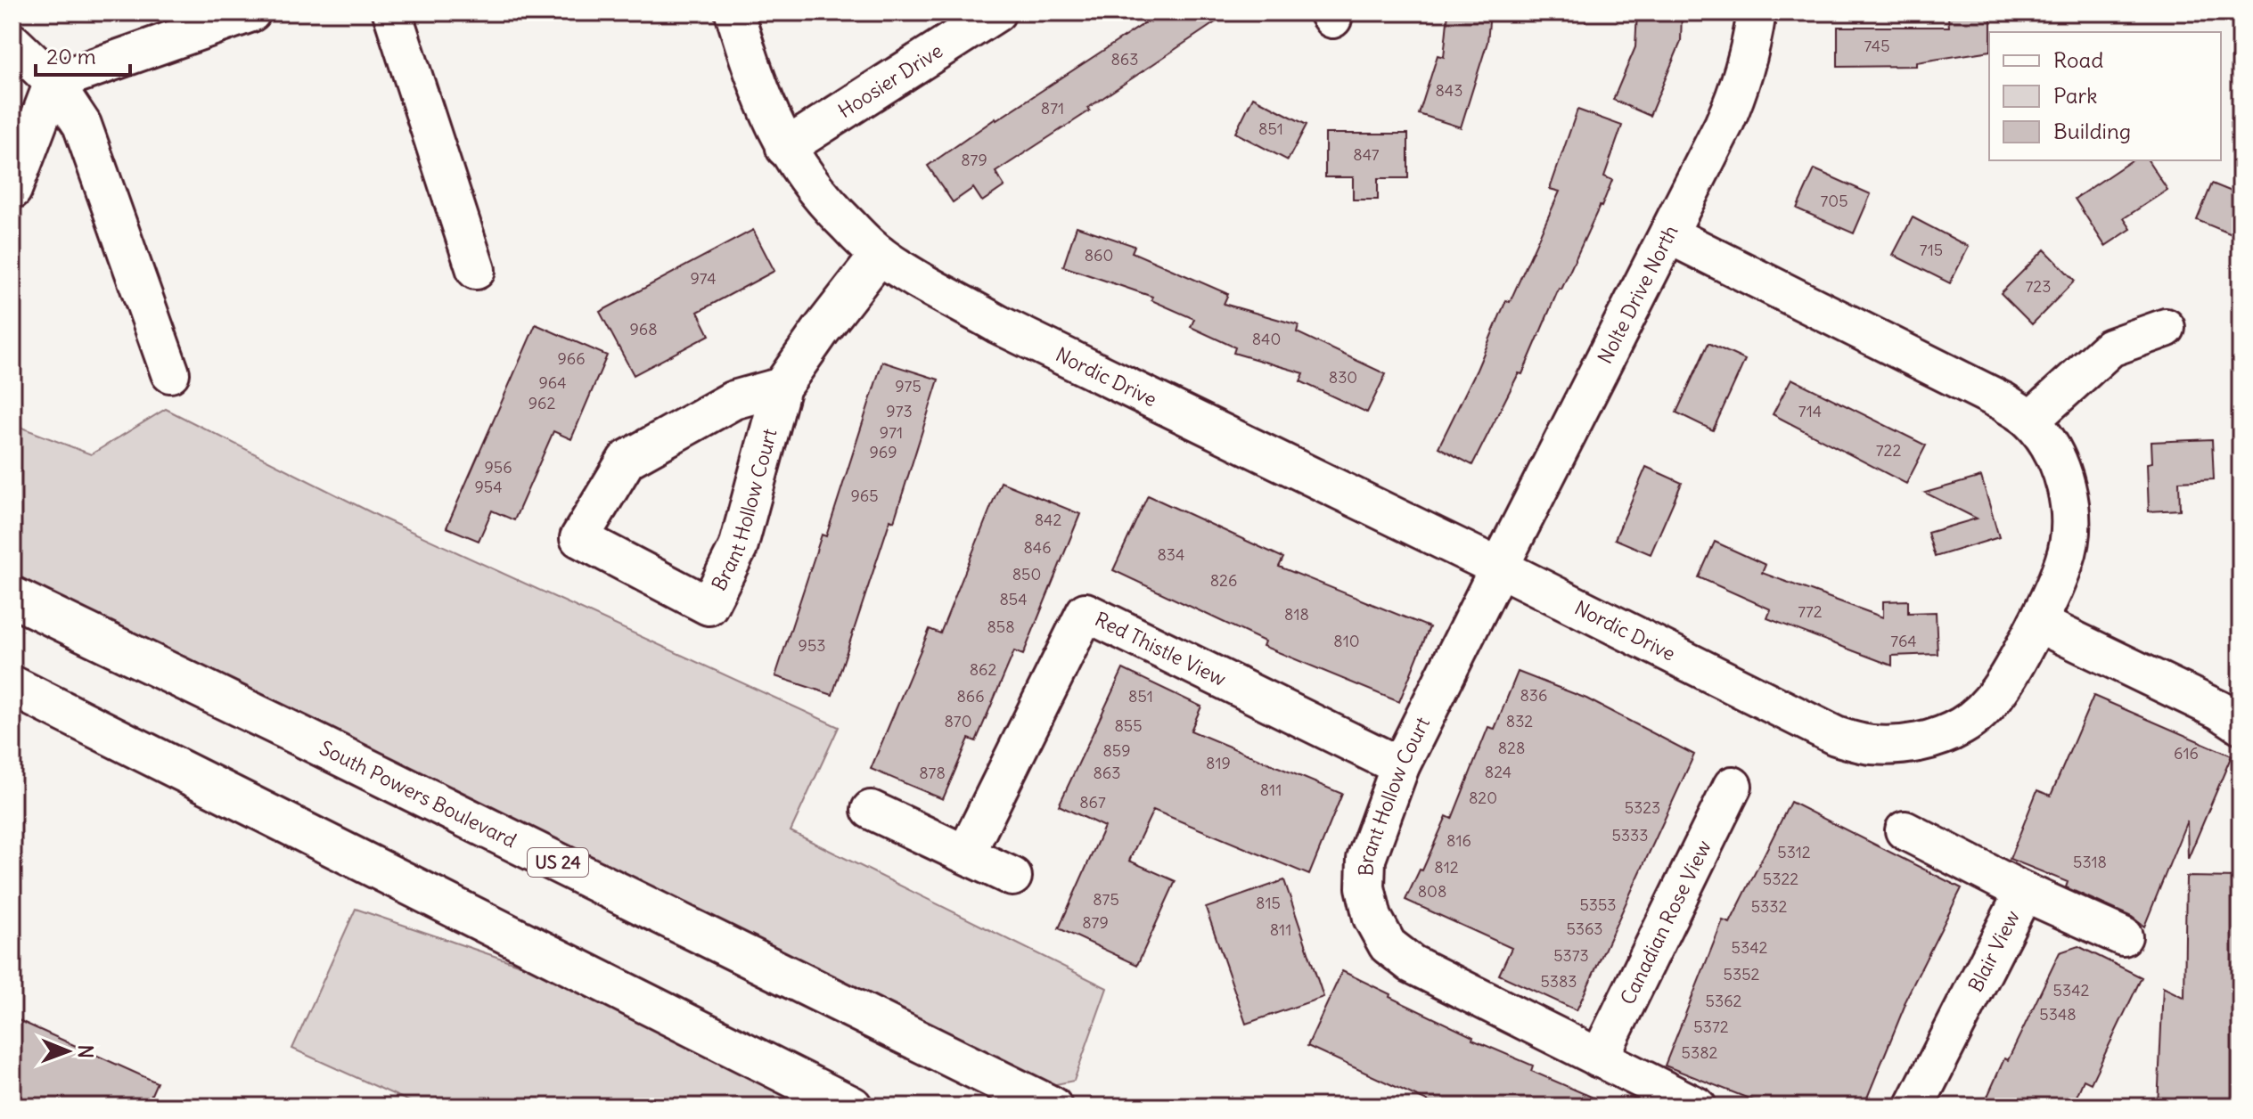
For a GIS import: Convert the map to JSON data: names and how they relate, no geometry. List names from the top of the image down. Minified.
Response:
{"streets":{"highway":["South Powers Boulevard","US 24"],"street":["Hoosier Drive","Nolte Drive North","Nordic Drive","Brant Hollow Court","Red Thistle View","Canadian Rose View","Blair View"]},"crossings":[["Hoosier Drive","Nordic Drive"],["Nolte Drive North","Nordic Drive"],["Nolte Drive North","Brant Hollow Court"],["Nordic Drive","Brant Hollow Court"],["Brant Hollow Court","Red Thistle View"],["Brant Hollow Court","Canadian Rose View"]],"house_numbers":["745","863","843","871","851","847","879","705","715","860","974","723","968","840","966","830","964","975","962","973","714","971","722","969","956","954","965","842","846","834","850","826","854","772","818","858","810","764","953","862","836","866","851","870","832","855","828","859","616","819","824","878","863","811","820","867","5323","5333","816","5312","5318","812","5322","808","875","815","5353","5332","879","5363","811","5342","5373","5352","5383","5342","5362","5348","5372","5382"],"legend":["Road","Park","Building"],"scale_bar":"20 m","north":"right"}
